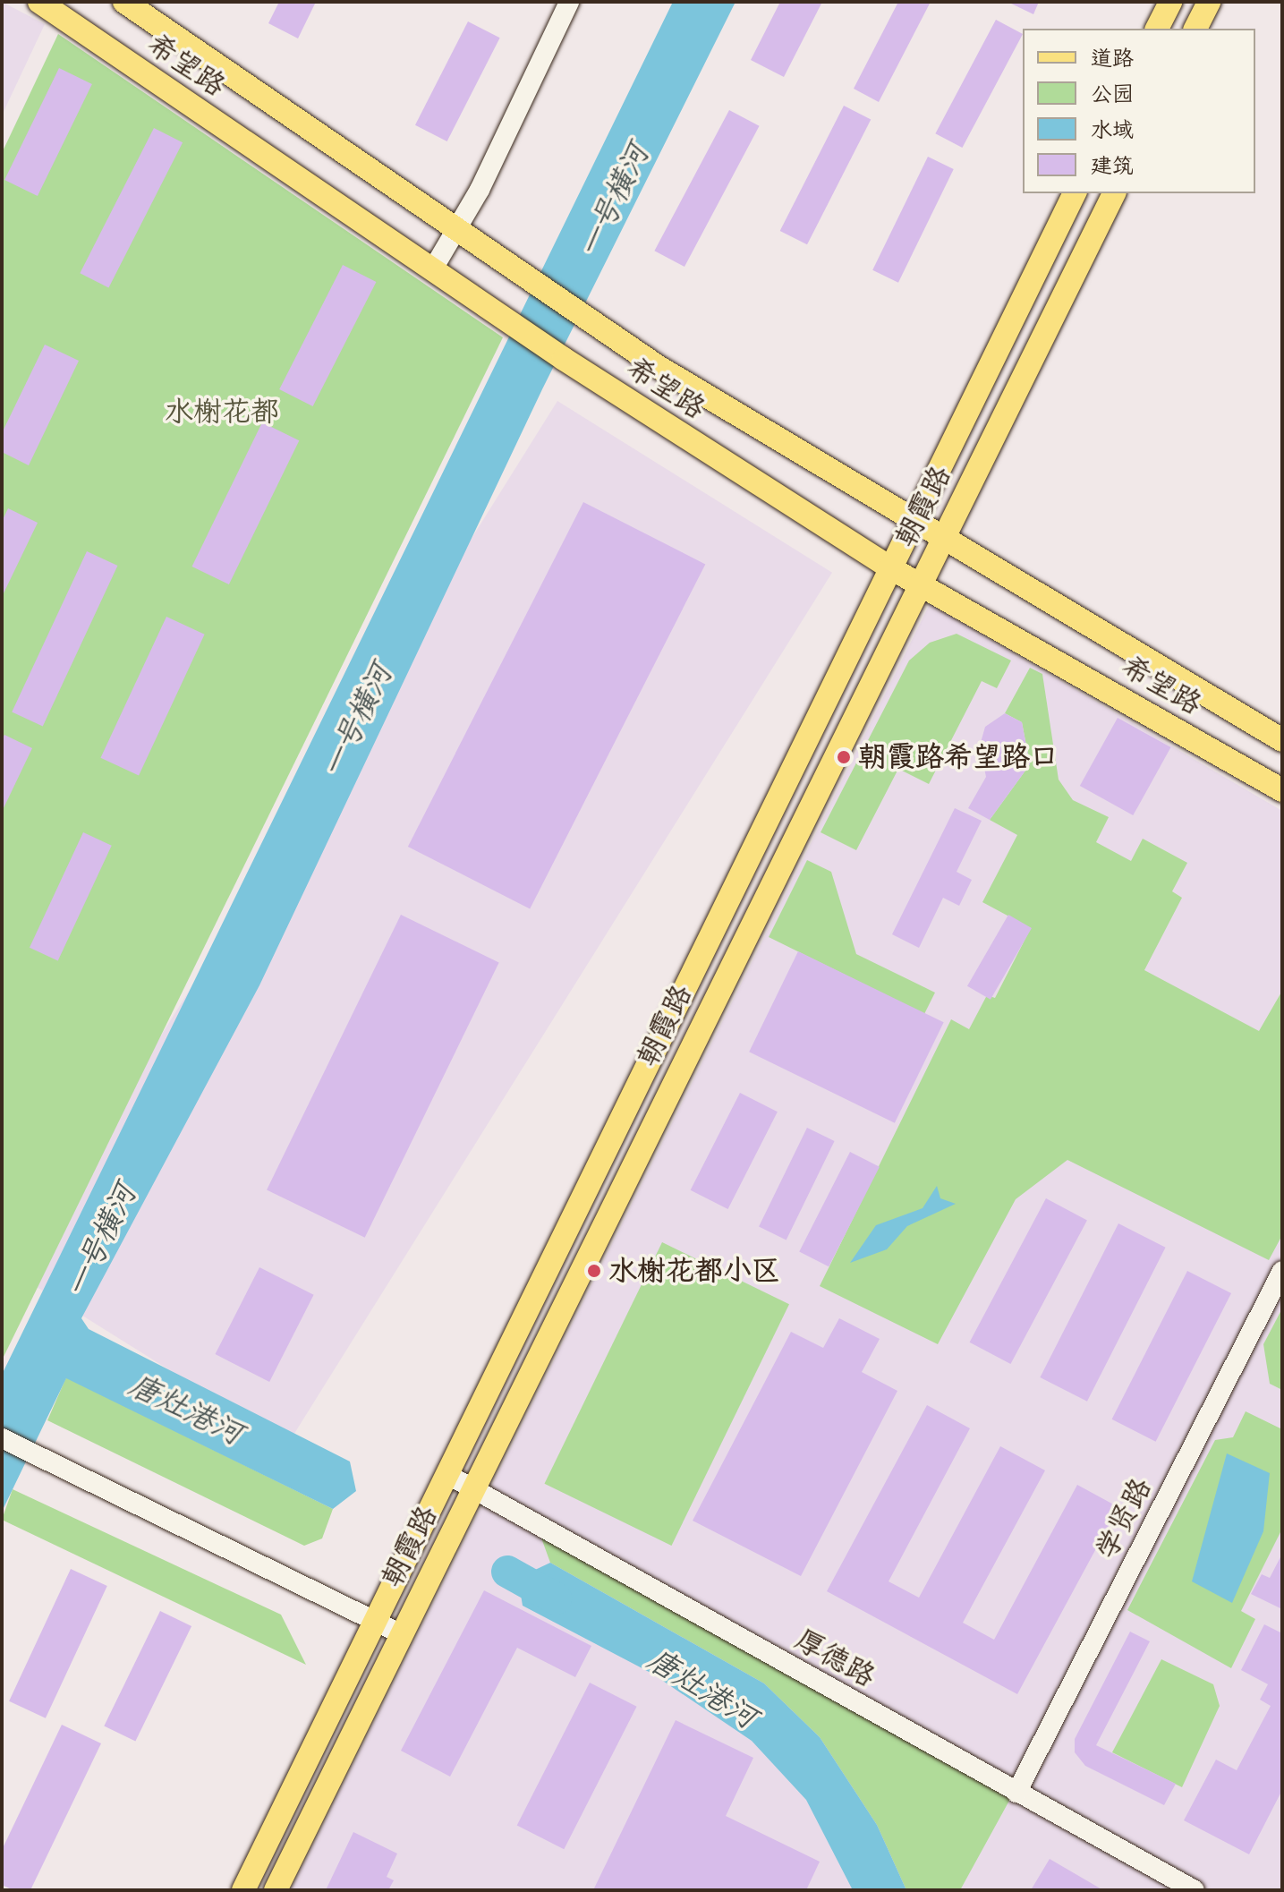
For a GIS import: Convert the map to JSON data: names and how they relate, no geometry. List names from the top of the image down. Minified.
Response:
{"streets":{"main road":["希望路","朝霞路"],"street":["学贤路","厚德路"]},"crossings":[["希望路","朝霞路"],["朝霞路","厚德路"],["学贤路","厚德路"]],"water":["一号横河","唐灶港河"],"parks":["水榭花都"],"places":["朝霞路希望路口","水榭花都小区"],"legend":["道路","公园","水域","建筑"]}
